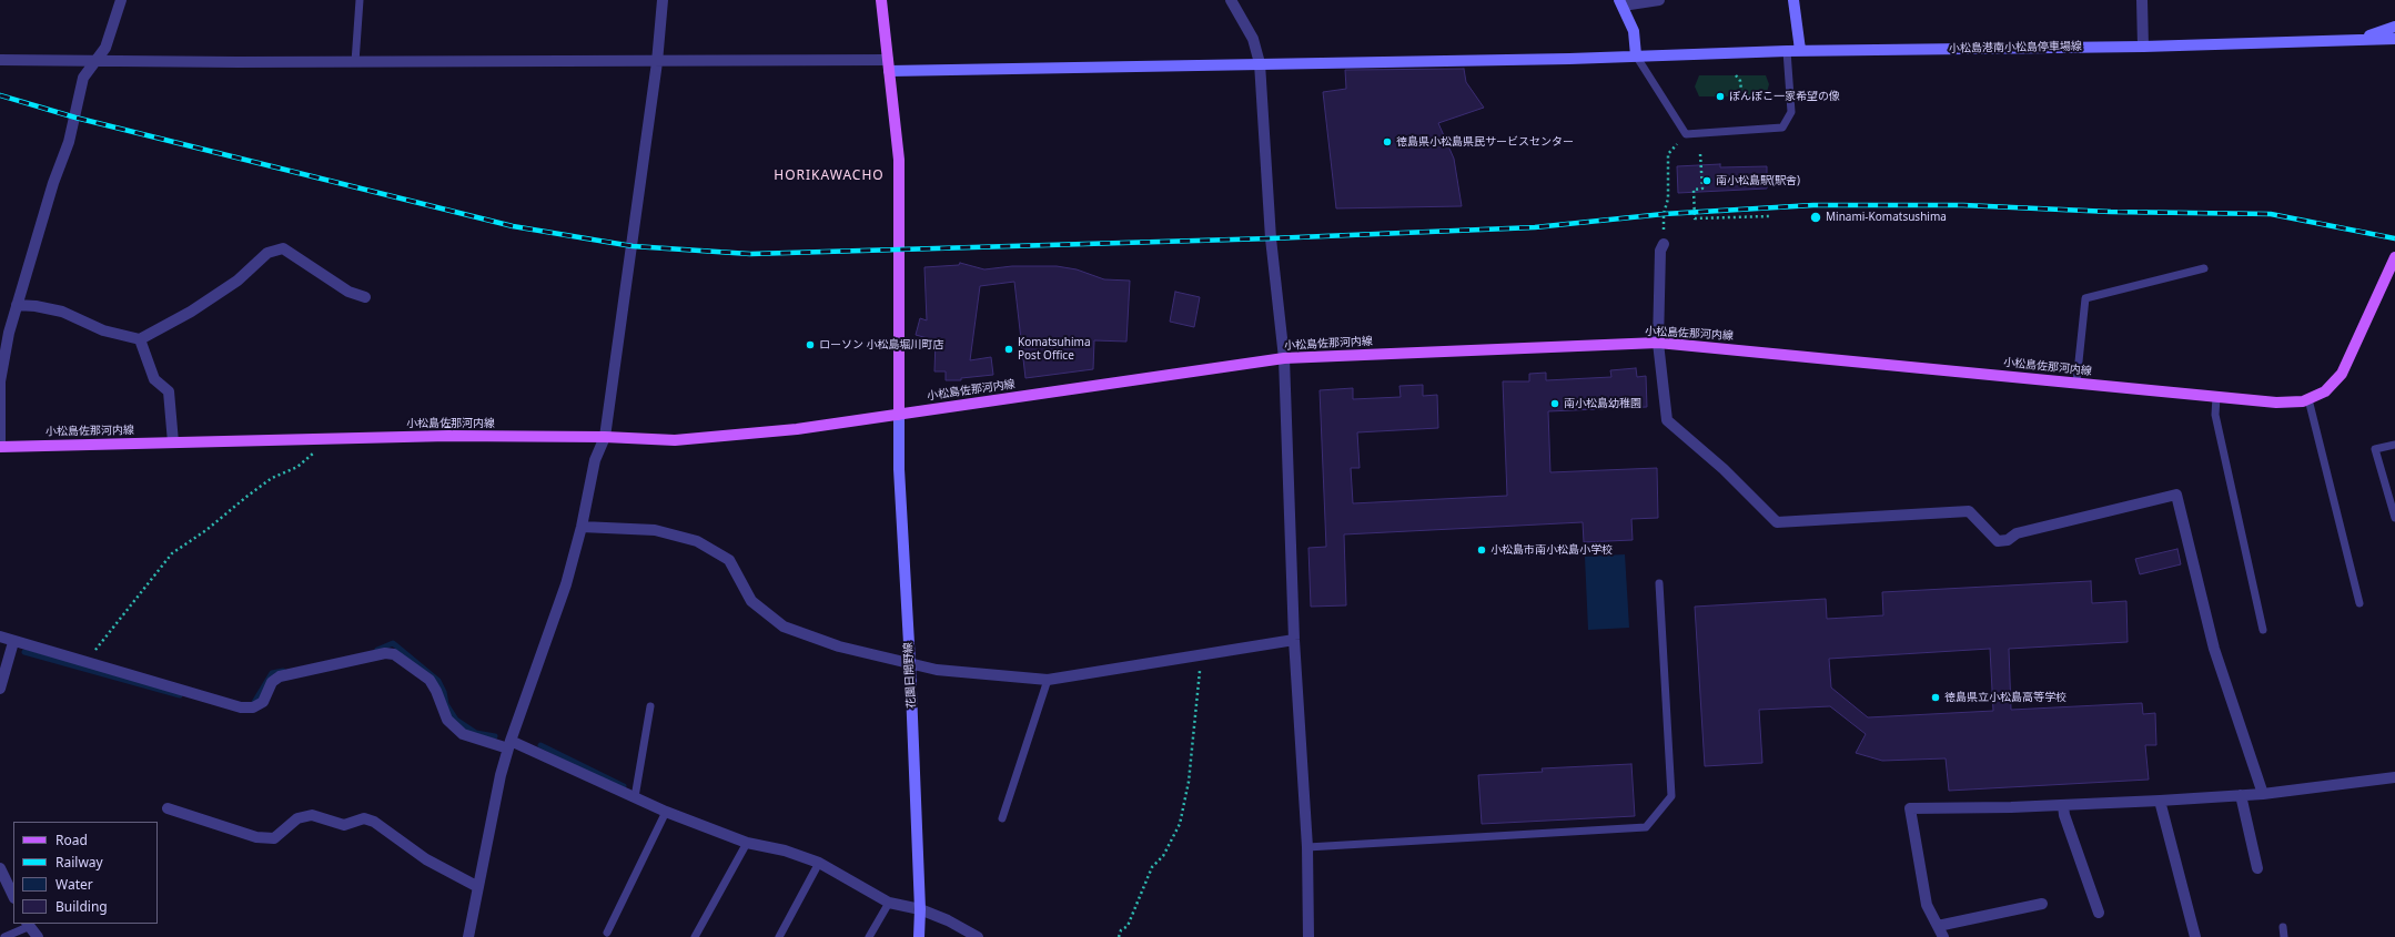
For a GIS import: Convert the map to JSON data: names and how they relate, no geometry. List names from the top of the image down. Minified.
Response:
{"streets":{"main road":["小松島港南小松島停車場線","小松島佐那河内線","花園日開野線"]},"crossings":[["小松島佐那河内線","花園日開野線"]],"districts":["HORIKAWACHO"],"places":["ぽんぽこ一家希望の像","徳島県小松島県民サービスセンター","南小松島駅(駅舎)","Minami-Komatsushima","ローソン 小松島堀川町店","Komatsuhima Post Office","南小松島幼稚園","小松島市南小松島小学校","徳島県立小松島高等学校"],"legend":["Road","Railway","Water","Building"]}
